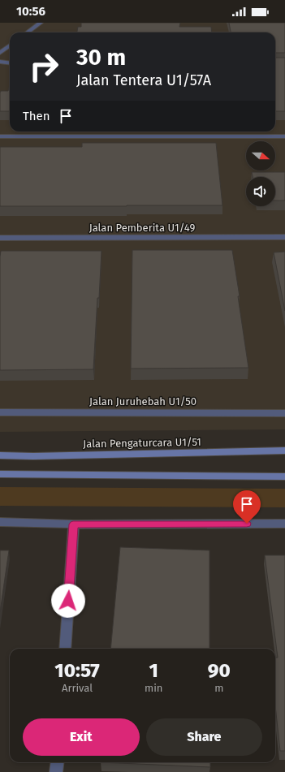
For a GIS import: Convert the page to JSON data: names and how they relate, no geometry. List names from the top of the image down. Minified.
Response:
{"streets":{"main road":["Jalan Pengaturcara U1/51"],"street":["Jalan Pemberita U1/49","Jalan Juruhebah U1/50"]},"north":"right","page":{"status":"10:56","turn":["30 m","Jalan Tentera U1/57A"],"then":"Then","eta":["10:57","Arrival","1","min","90","m"],"buttons":["Exit","Share"]}}
